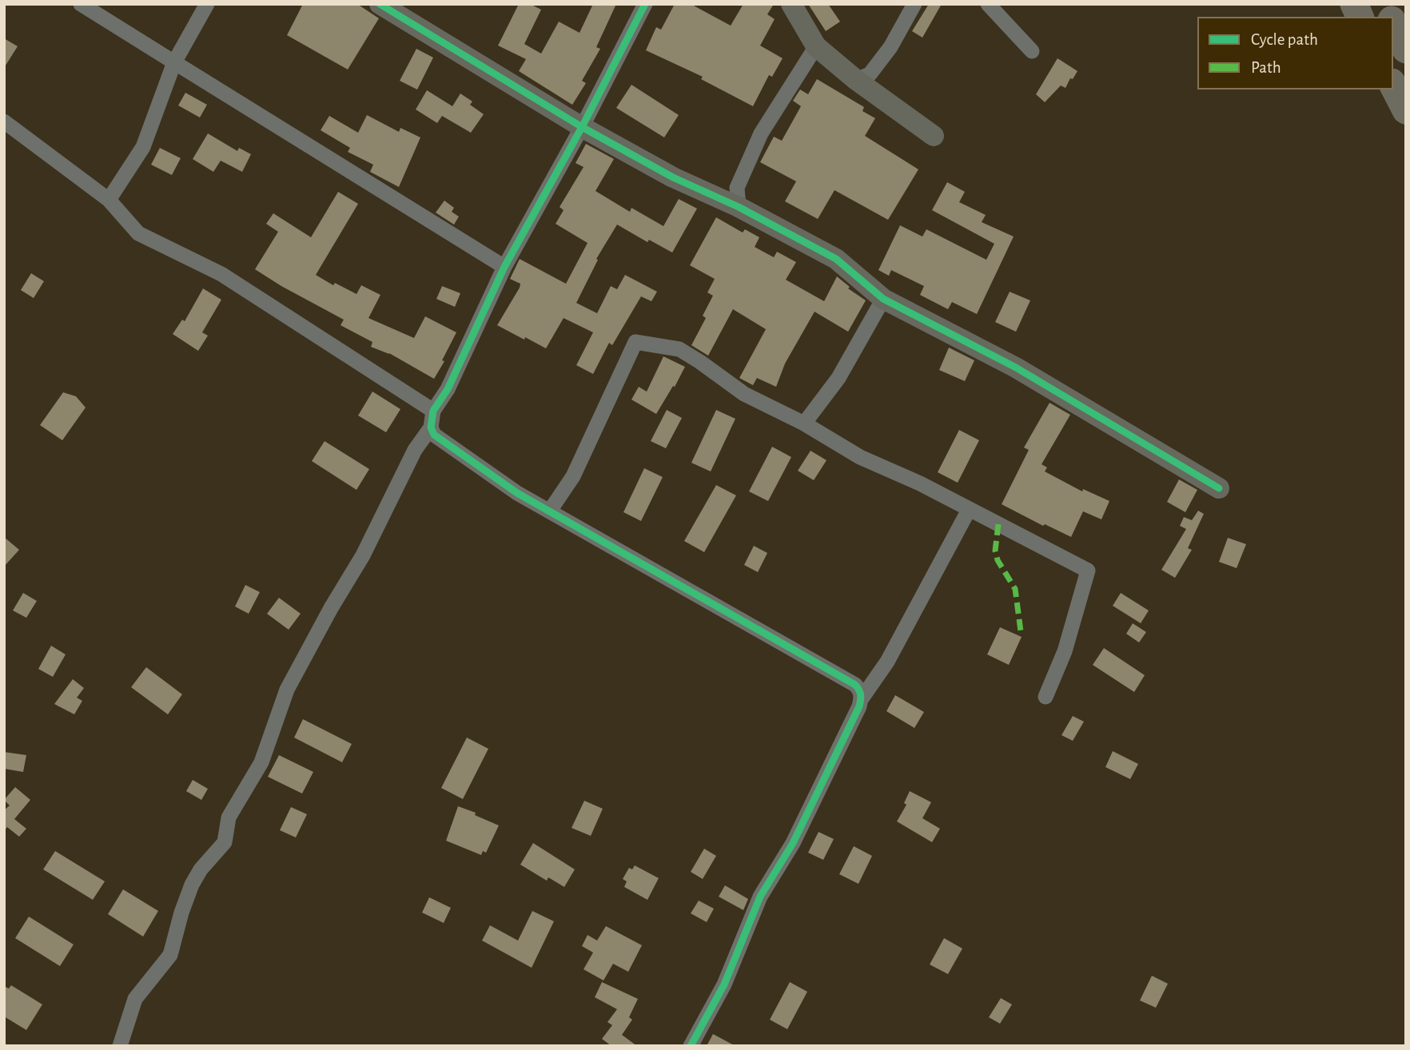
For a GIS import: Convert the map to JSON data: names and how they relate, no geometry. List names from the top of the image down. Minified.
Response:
{"legend":["Cycle path","Path"]}
